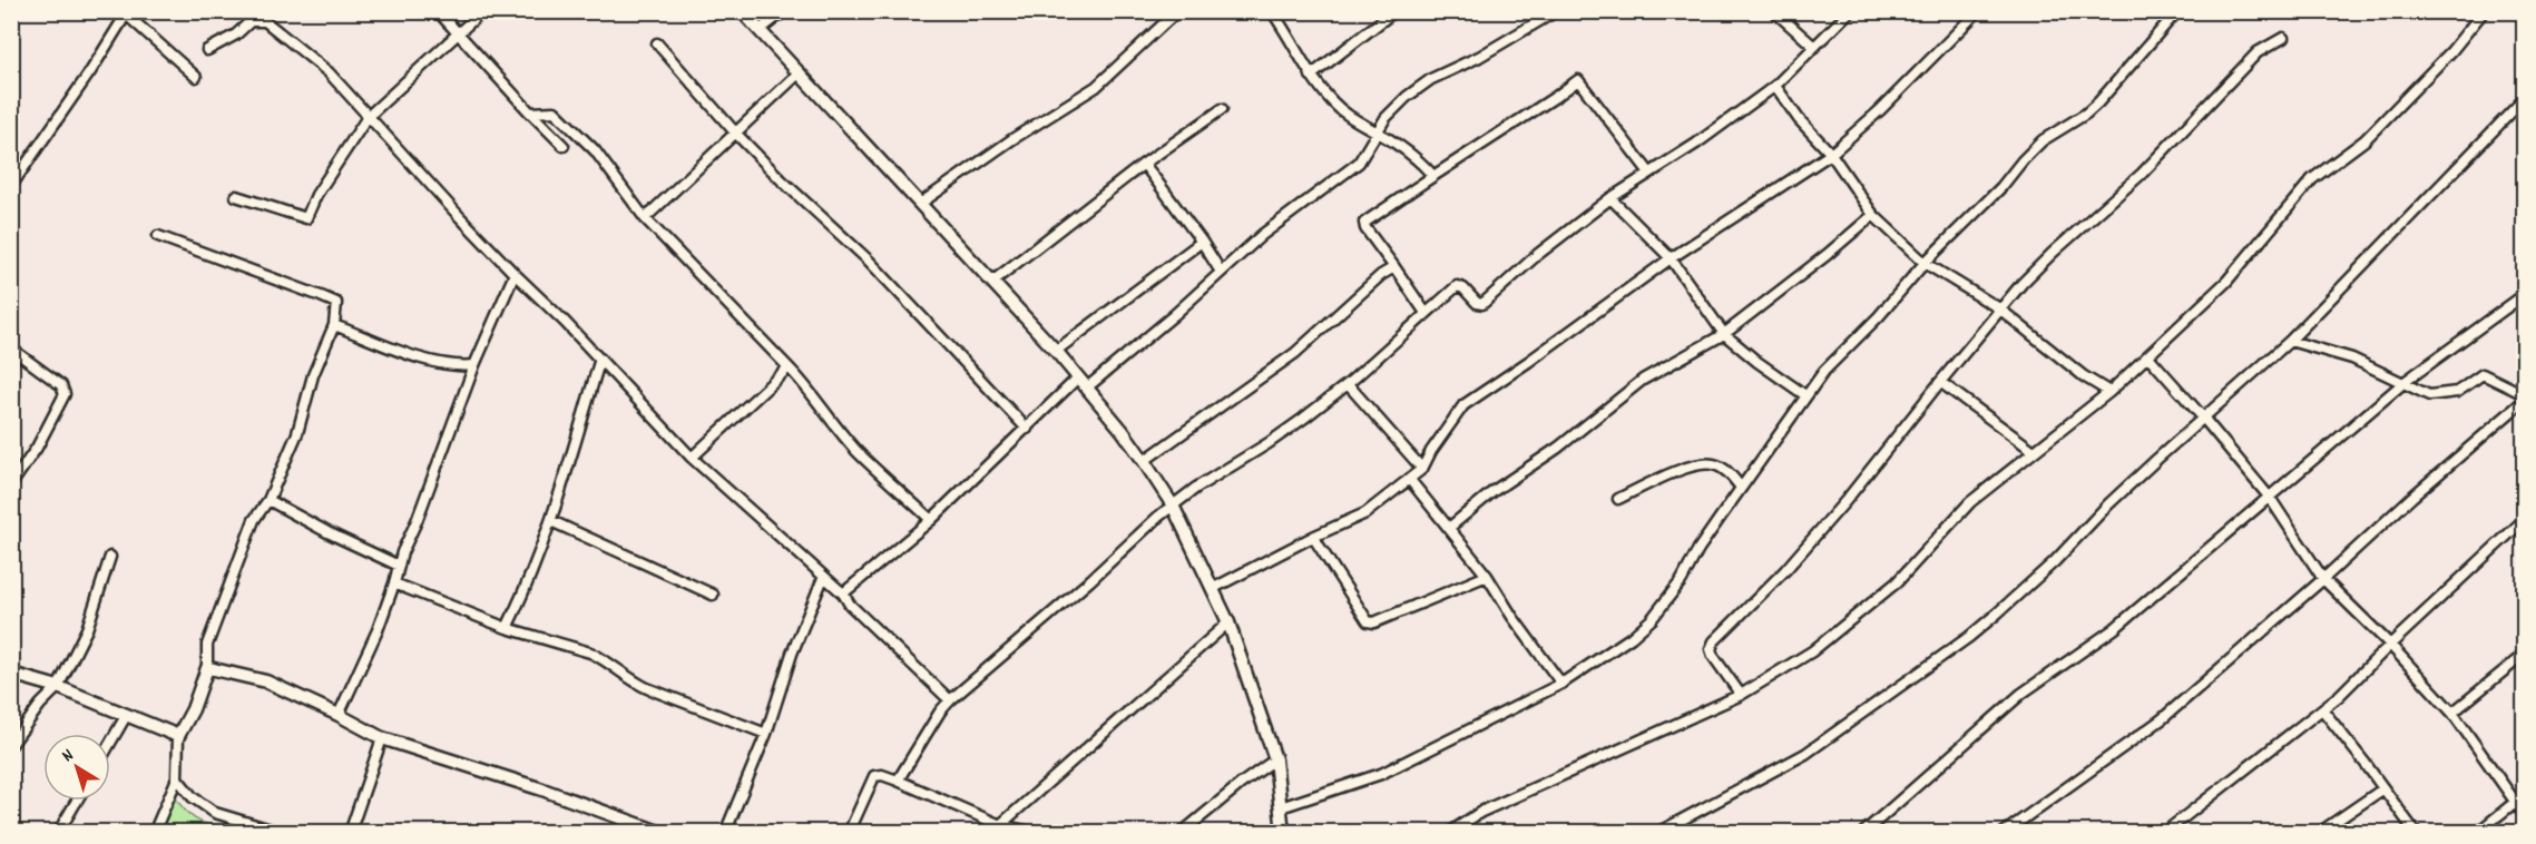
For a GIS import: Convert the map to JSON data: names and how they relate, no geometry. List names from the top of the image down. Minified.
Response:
{"north":"top left"}
